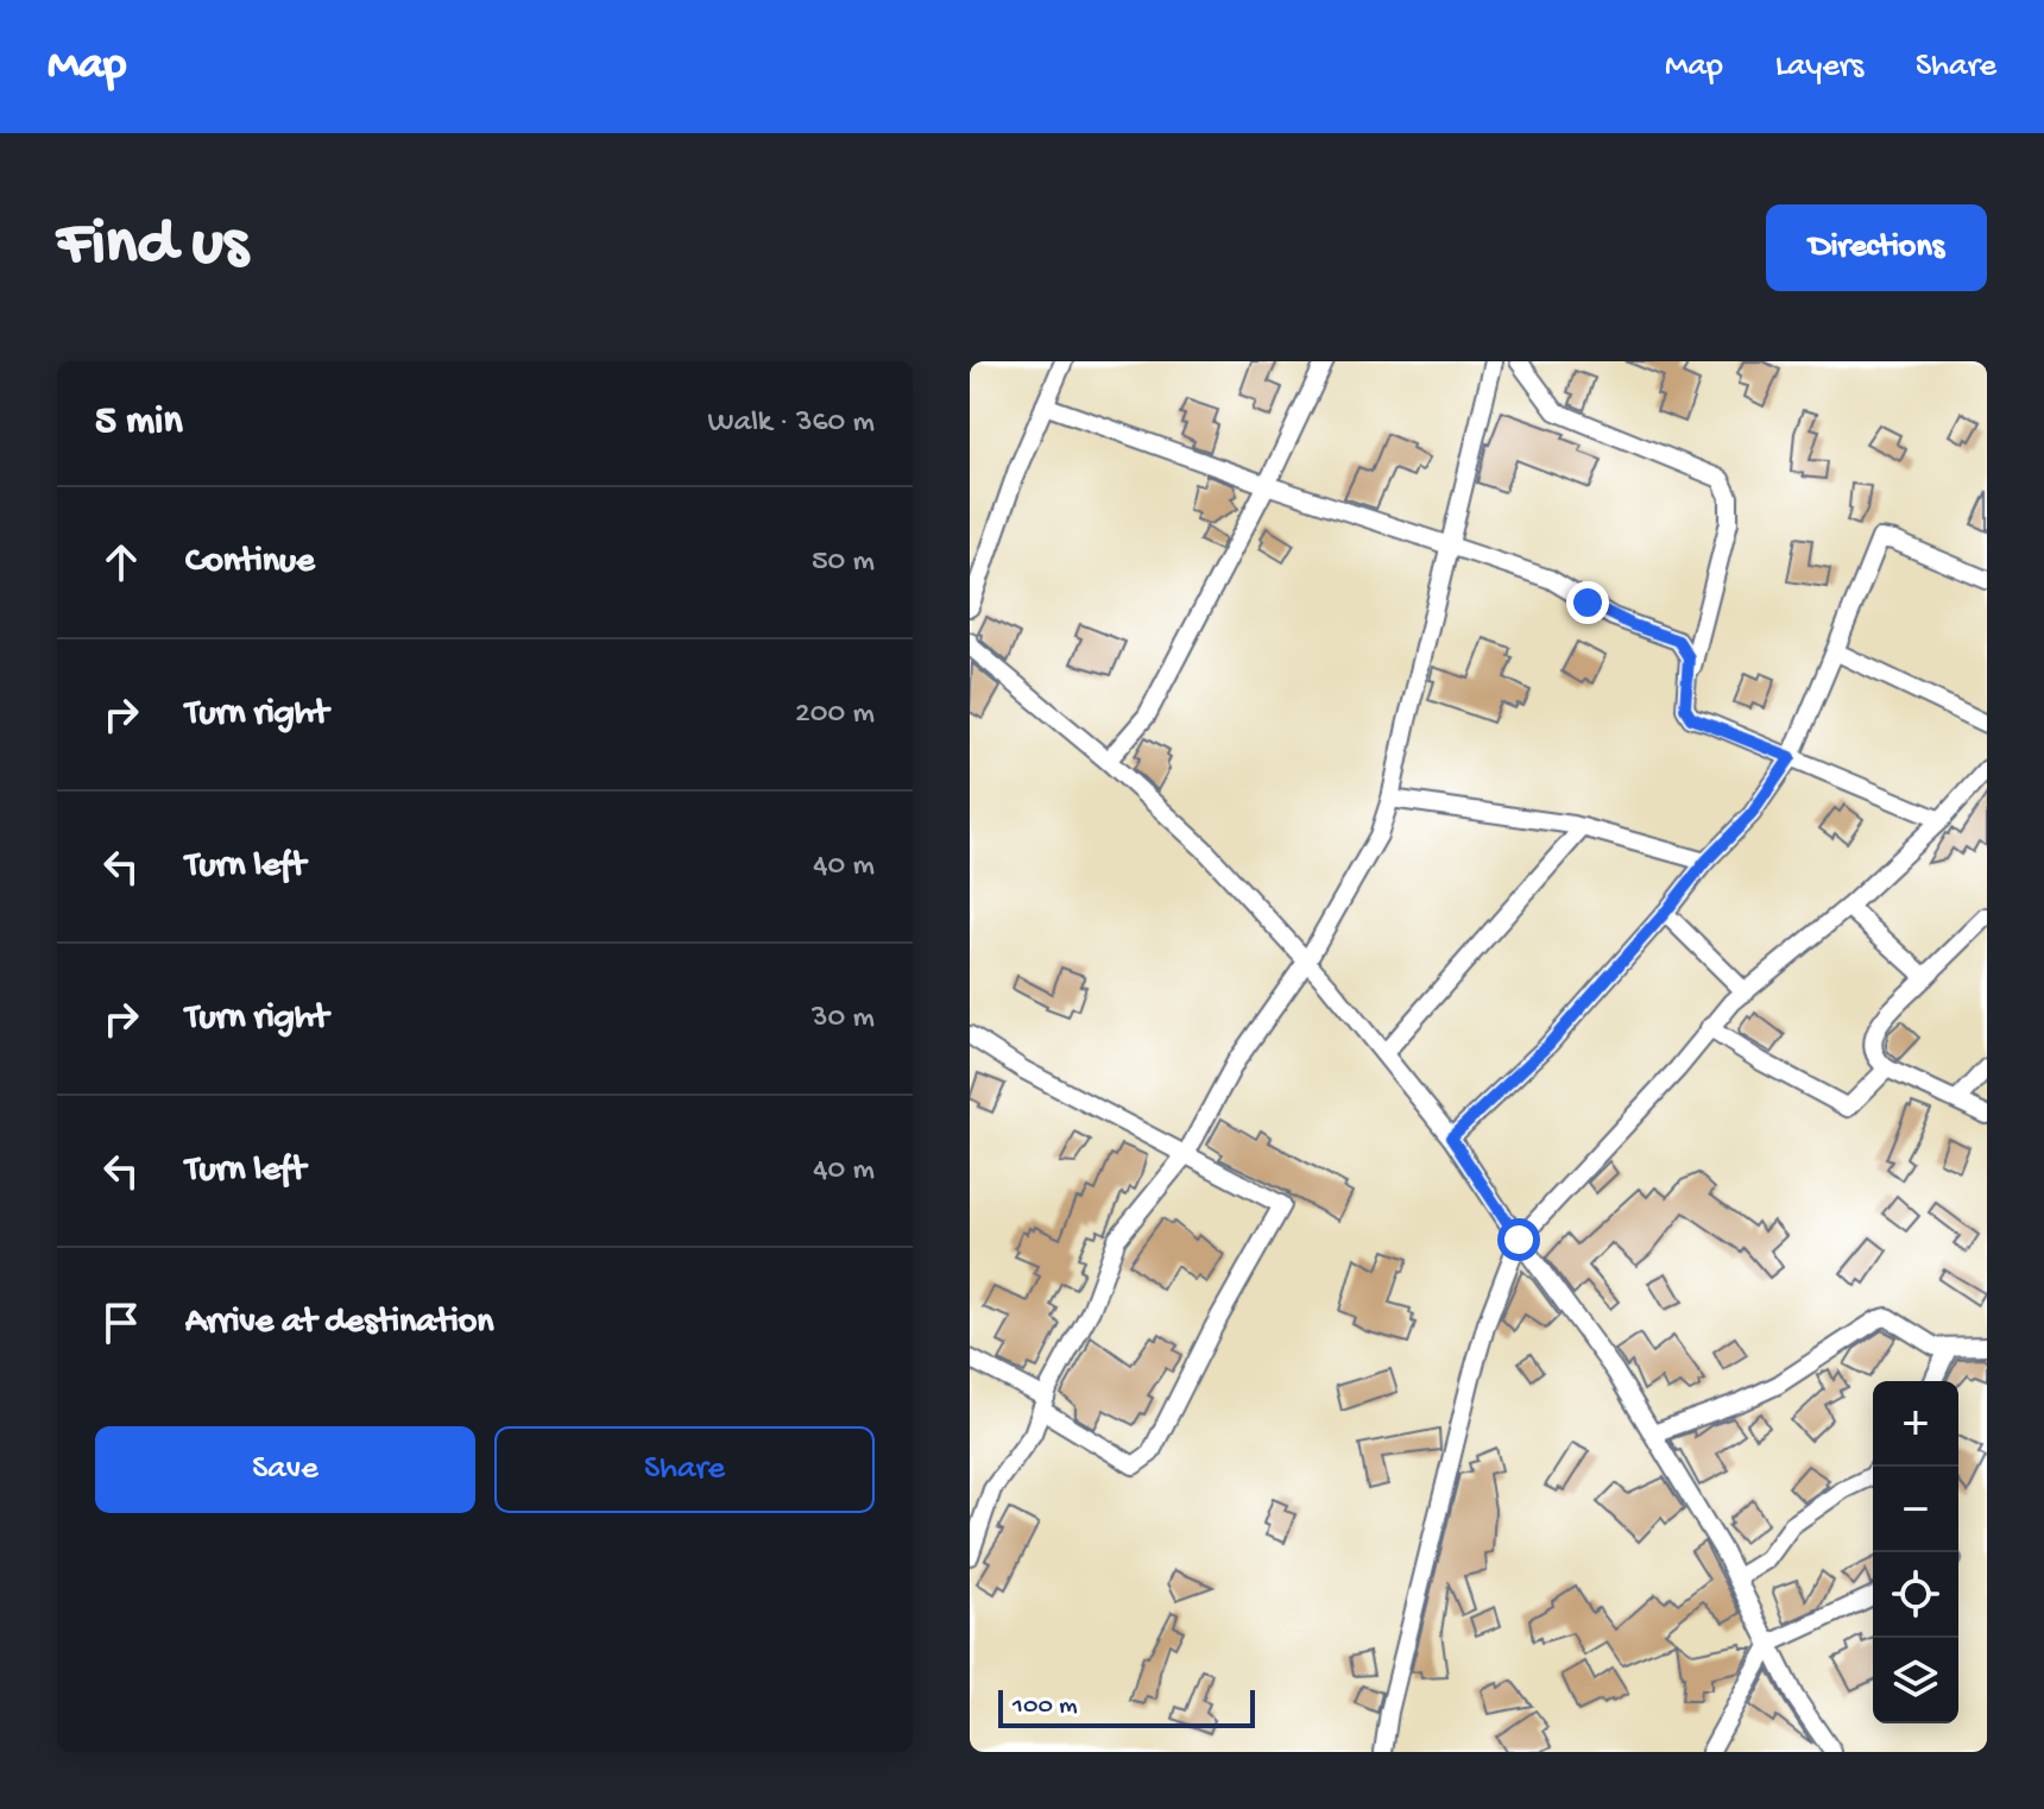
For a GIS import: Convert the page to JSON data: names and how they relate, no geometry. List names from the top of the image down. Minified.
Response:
{"scale_bar":"100 m","page":{"header":"Map","nav":["Map","Layers","Share"],"buttons":["Directions",["Save","Share"]],"title":"Find us","heading":["5 min","Walk · 360 m"],"list":[["Continue","50 m"],["Turn right","200 m"],["Turn left","40 m"],["Turn right","30 m"],["Turn left","40 m"],"Arrive at destination"],"map_buttons":["+","−"],"scale":"100 m"}}
